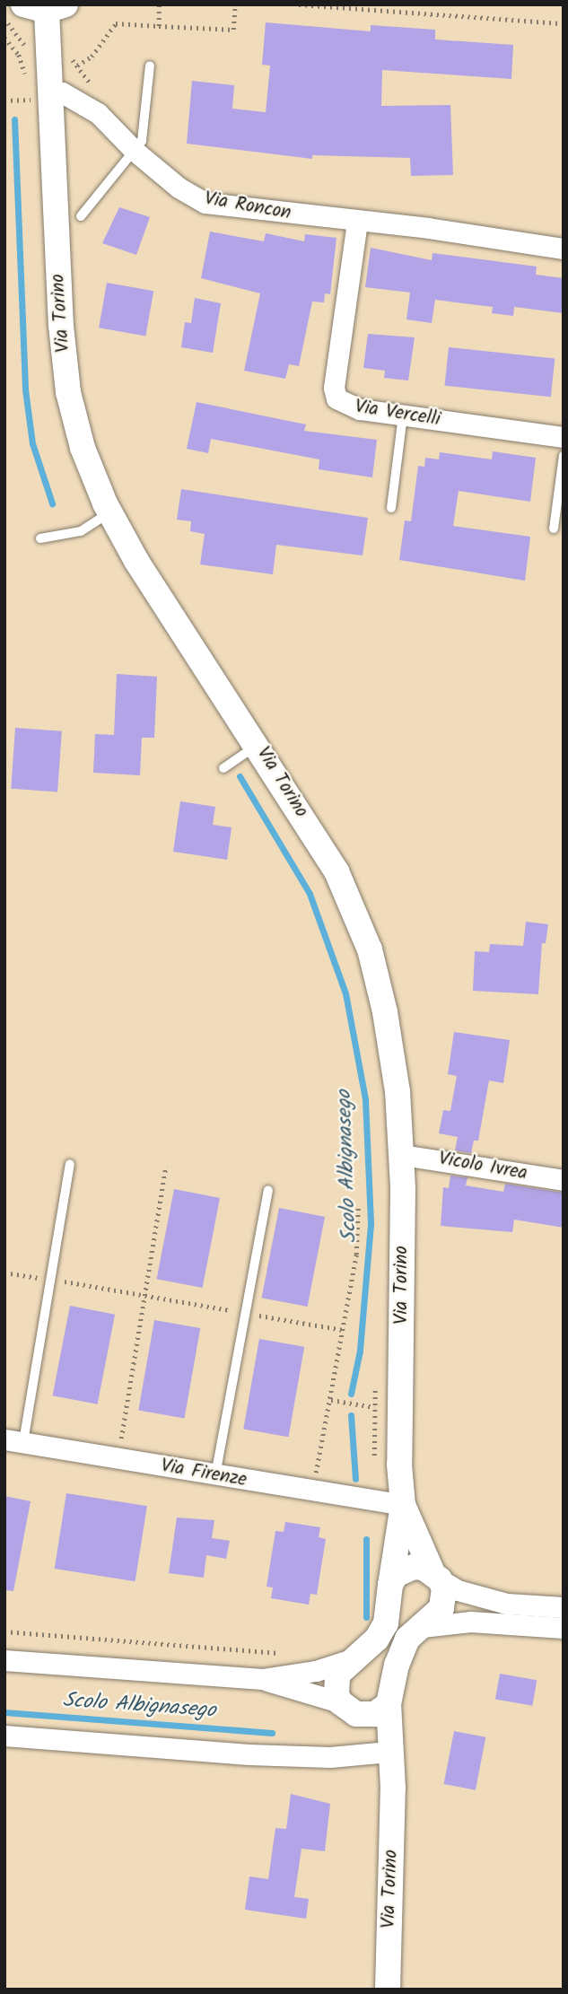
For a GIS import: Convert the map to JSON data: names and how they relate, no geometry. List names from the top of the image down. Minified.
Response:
{"streets":{"street":["Via Roncon","Via Torino","Via Vercelli","Vicolo Ivrea","Via Firenze"]},"crossings":[["Via Roncon","Via Torino"],["Via Roncon","Via Vercelli"],["Via Torino","Vicolo Ivrea"],["Via Torino","Via Firenze"]],"water":["Scolo Albignasego"]}
